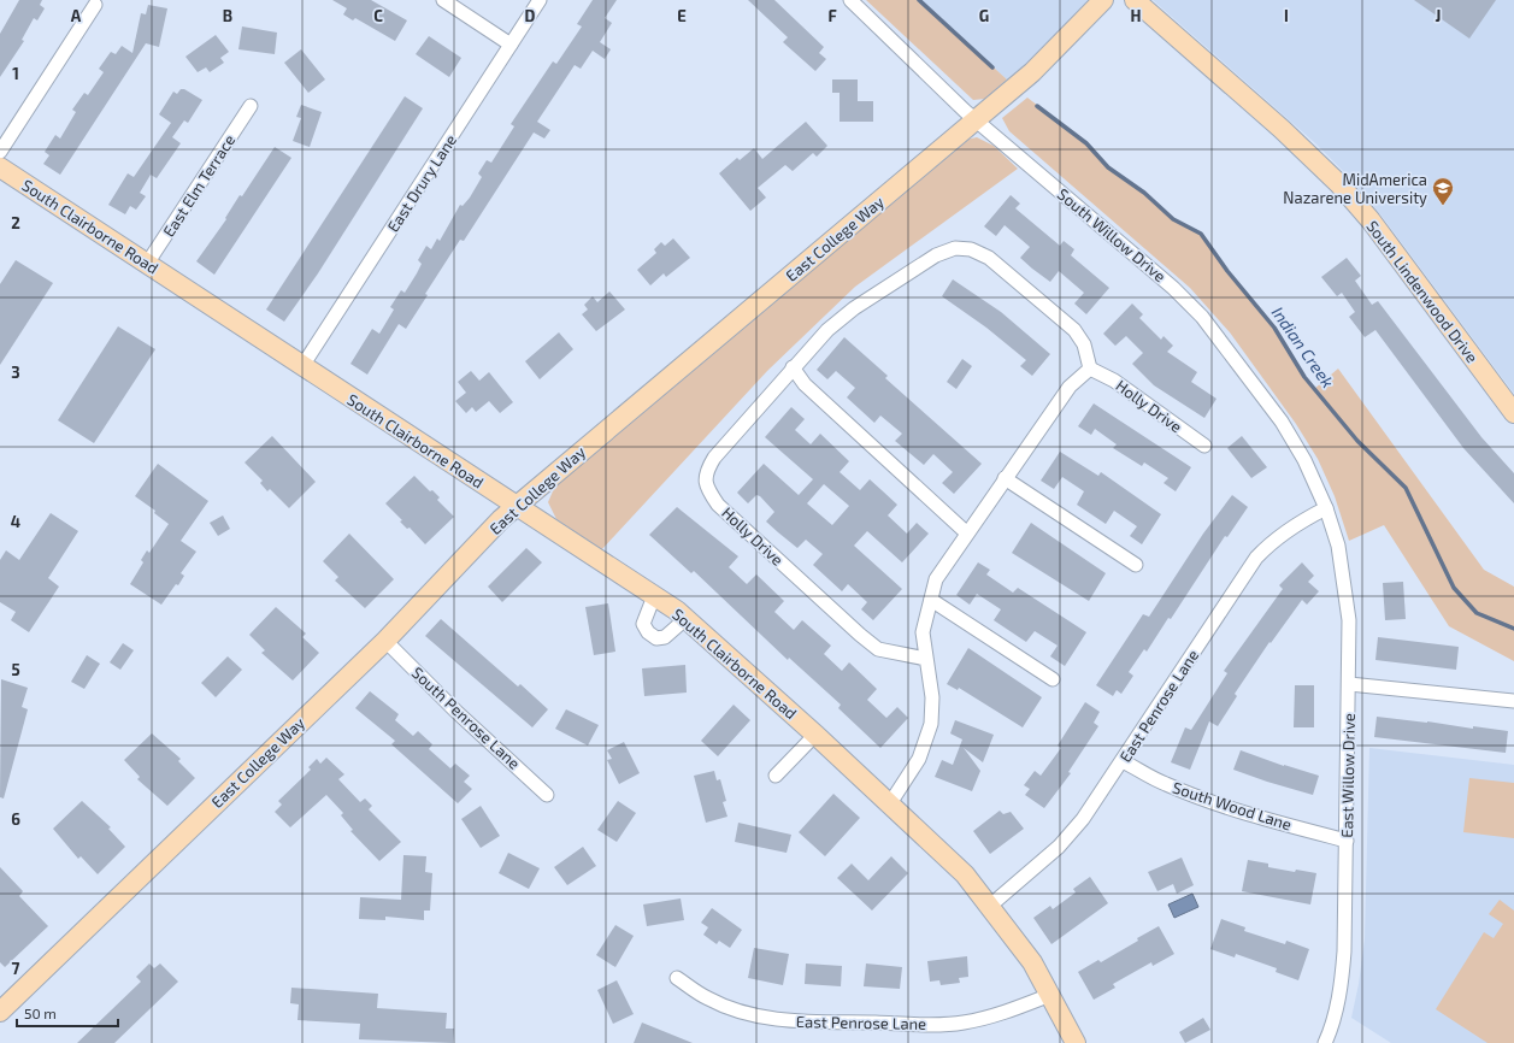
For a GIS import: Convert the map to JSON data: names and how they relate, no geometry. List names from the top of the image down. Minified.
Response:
{"streets":{"street":["East Drury Lane","East Elm Terrace","South Clairborne Road","South Willow Drive","East College Way","South Lindenwood Drive","Holly Drive","East Penrose Lane","South Penrose Lane","East Willow Drive","South Wood Lane"]},"crossings":[["East Drury Lane","South Clairborne Road"],["East Elm Terrace","South Clairborne Road"],["South Clairborne Road","East College Way"],["South Clairborne Road","East Penrose Lane"],["South Willow Drive","East College Way"],["South Willow Drive","East Penrose Lane"],["South Willow Drive","East Willow Drive"],["East College Way","South Penrose Lane"],["East Penrose Lane","East Willow Drive"],["East Penrose Lane","South Wood Lane"],["East Willow Drive","South Wood Lane"]],"water":["Indian Creek"],"places":{"school or university":["MidAmerica Nazarene University"]},"scale_bar":"50 m","grid":{"columns":["A","B","C","D","E","F","G","H","I","J"],"rows":["1","2","3","4","5","6","7"]}}
